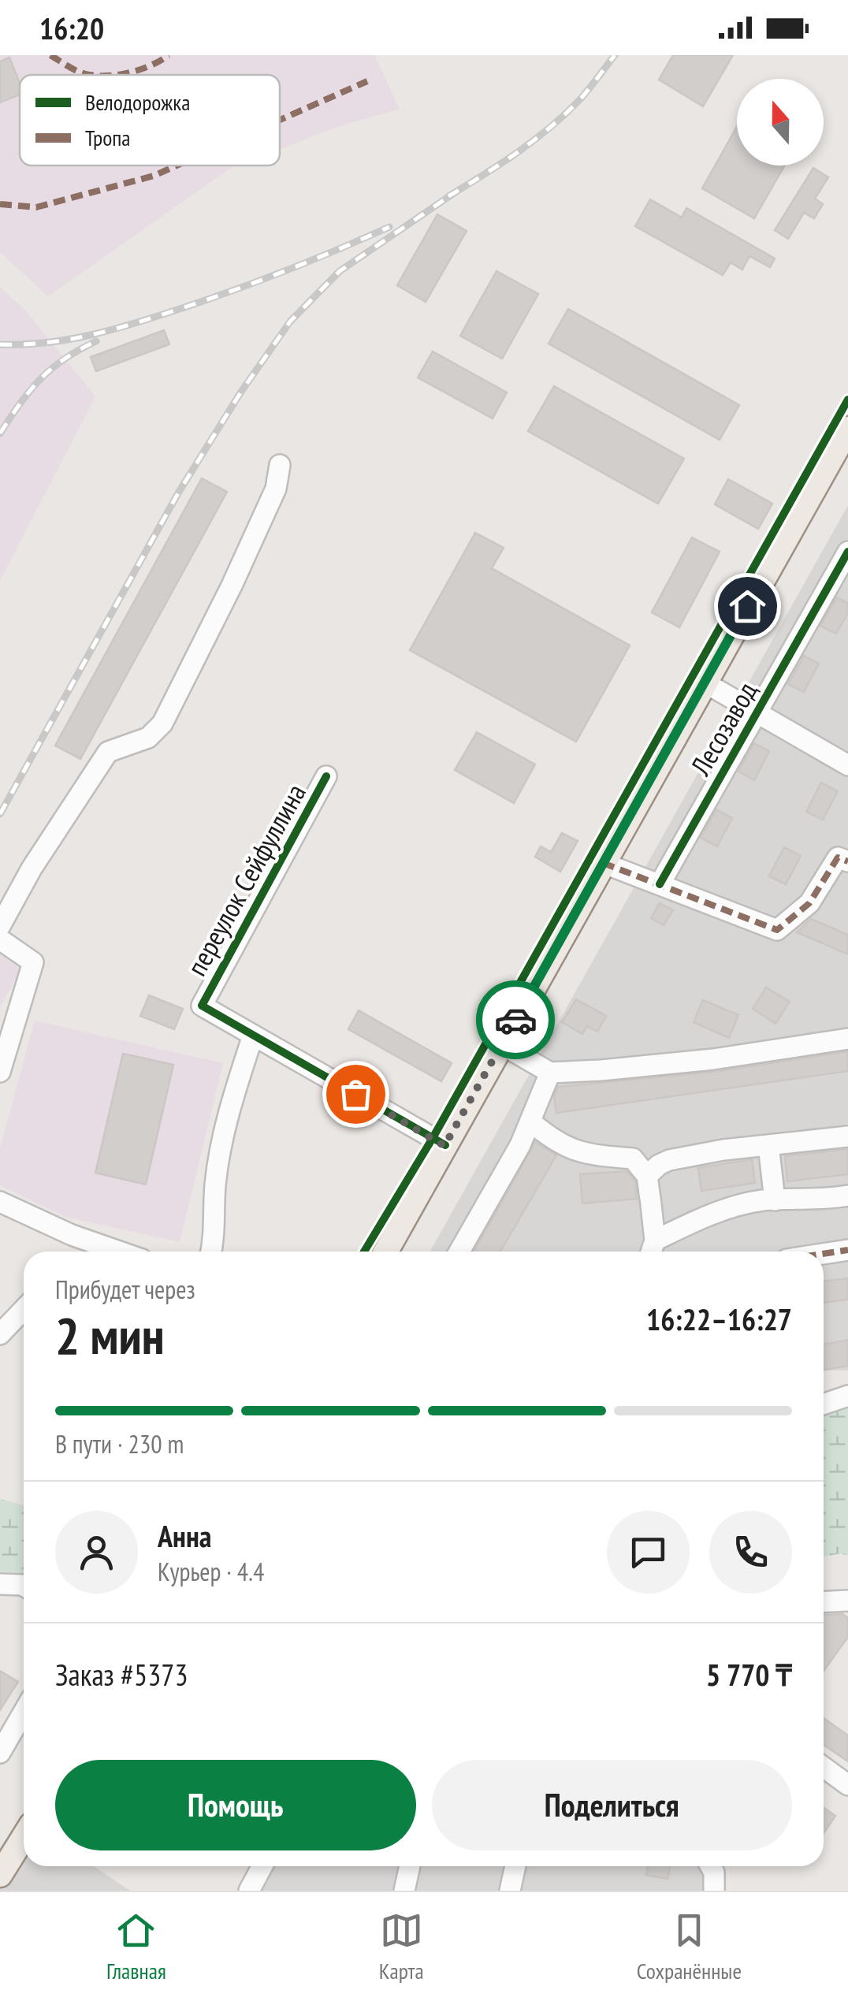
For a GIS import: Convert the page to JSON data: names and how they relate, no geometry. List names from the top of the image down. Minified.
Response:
{"streets":{"street":["Лесозавод","переулок Сейфуллина"]},"legend":["Велодорожка","Тропа"],"north":"top","page":{"status":"16:20","heading":["2 мин","Прибудет через","16:22–16:27"],"panel":["Анна","Курьер · 4.4","Заказ #5373","5 770 ₸"],"bar":"В пути · 230 m","buttons":["Помощь","Поделиться"],"tabs":["Главная","Карта","Сохранённые"]}}
